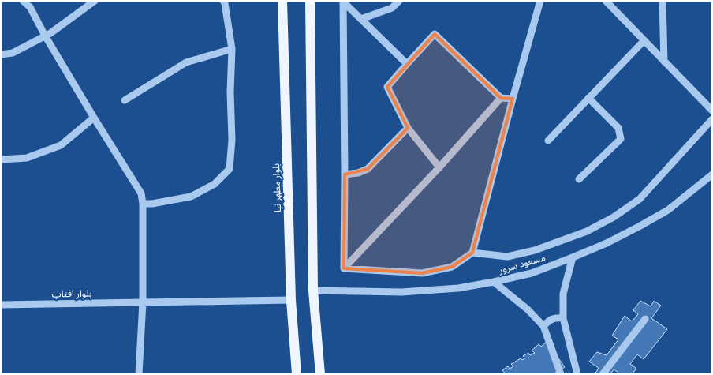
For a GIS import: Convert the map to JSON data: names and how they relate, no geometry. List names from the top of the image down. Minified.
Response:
{"streets":{"main road":["بلوار مطهر نیا"],"street":["مسعود سرور","بلوار افتاب"]},"crossings":[["بلوار مطهر نیا","بلوار افتاب"]]}
